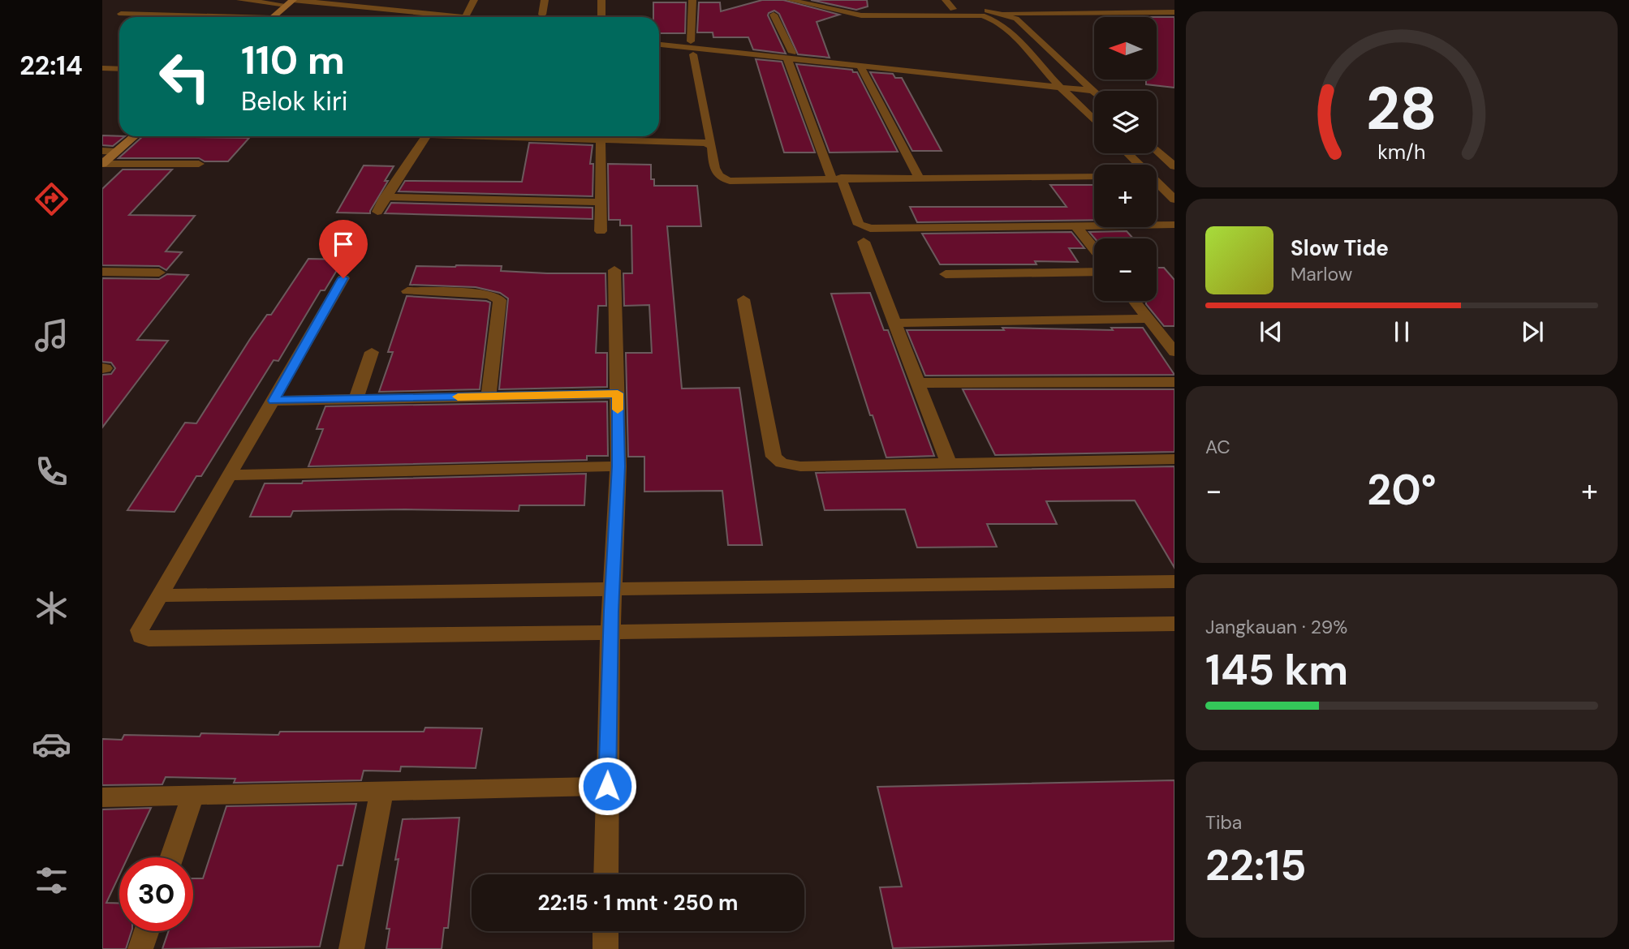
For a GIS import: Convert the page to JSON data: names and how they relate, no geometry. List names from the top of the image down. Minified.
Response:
{"north":"left","page":{"tabs":"22:14","map_buttons":["+","−"],"turn":["110 m","Belok kiri"],"song":["Slow Tide","Marlow"],"tile":["AC",["Jangkauan · 29%","145 km"],["Tiba","22:15"]],"heat":["−","20°","+"],"limit":"30","trip":"22:15 · 1 mnt · 250 m","gauge":["28","km/h"]}}
